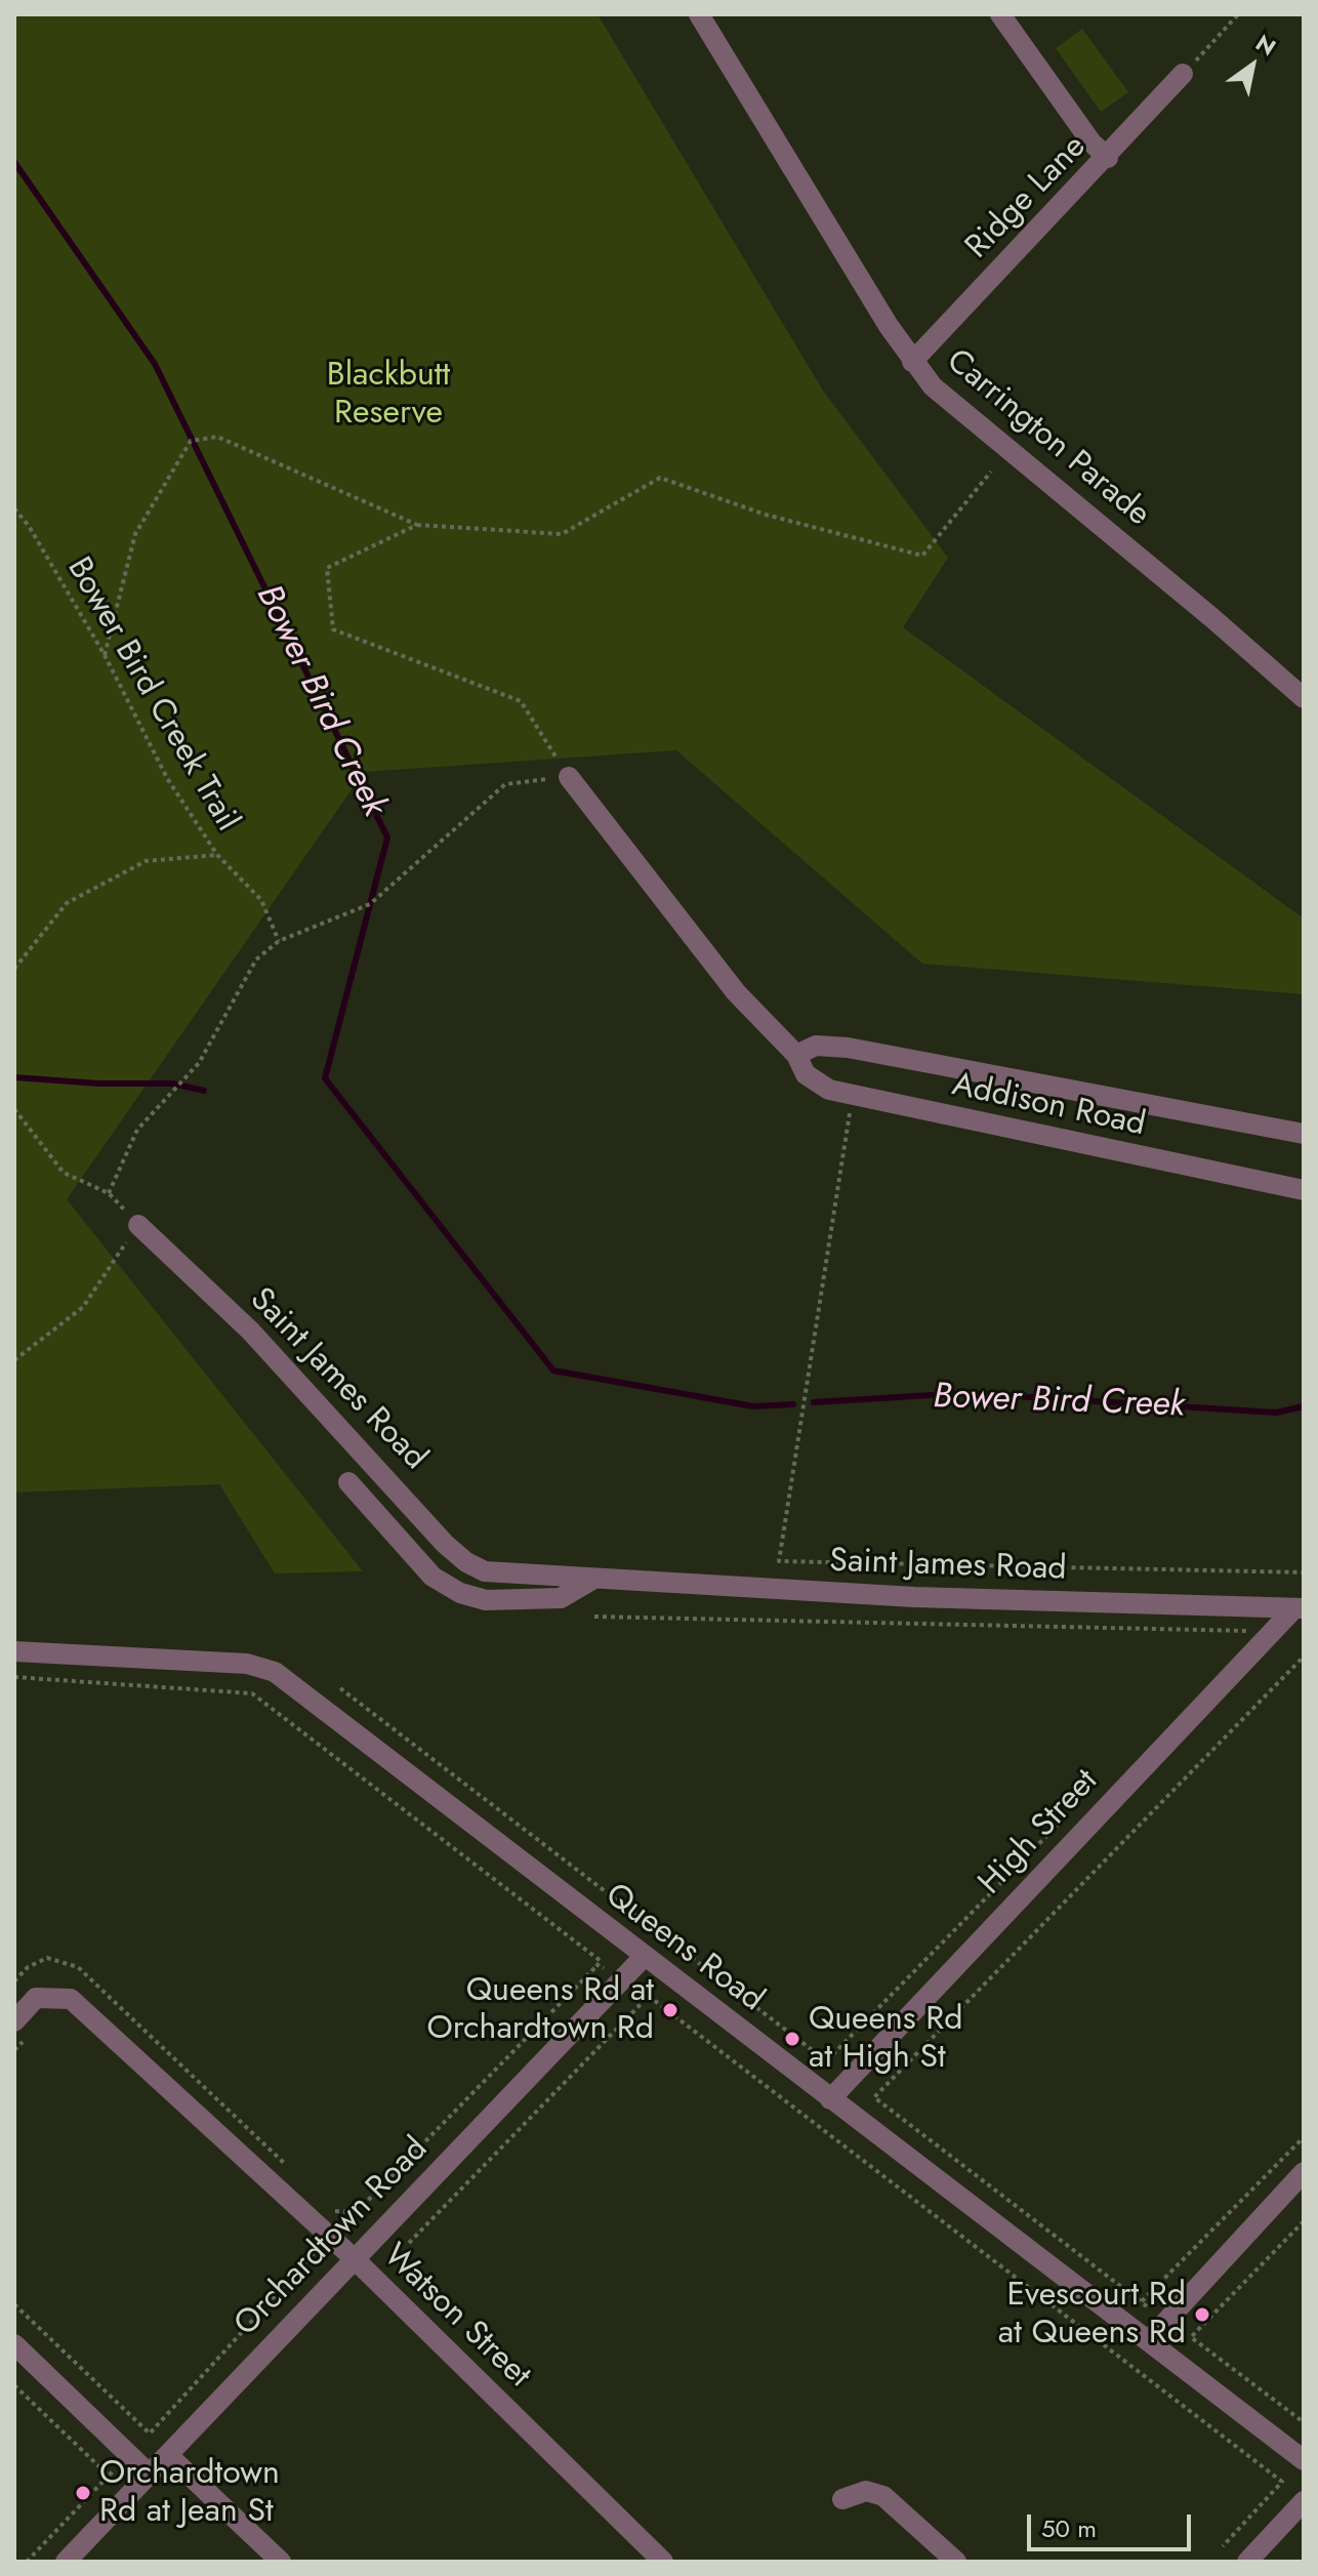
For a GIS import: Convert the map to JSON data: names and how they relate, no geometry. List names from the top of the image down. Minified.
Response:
{"streets":{"street":["Ridge Lane","Carrington Parade","Addison Road","Saint James Road","High Street","Queens Road","Orchardtown Road","Watson Street"],"path":["Bower Bird Creek Trail"]},"crossings":[["Ridge Lane","Carrington Parade"],["Saint James Road","High Street"],["High Street","Queens Road"],["Queens Road","Orchardtown Road"],["Orchardtown Road","Watson Street"]],"water":["Bower Bird Creek"],"parks":["Blackbutt Reserve"],"places":["Queens Rd at Orchardtown Rd","Queens Rd at High St","Evescourt Rd at Queens Rd","Orchardtown Rd at Jean St"],"scale_bar":"50 m","north":"top right"}
